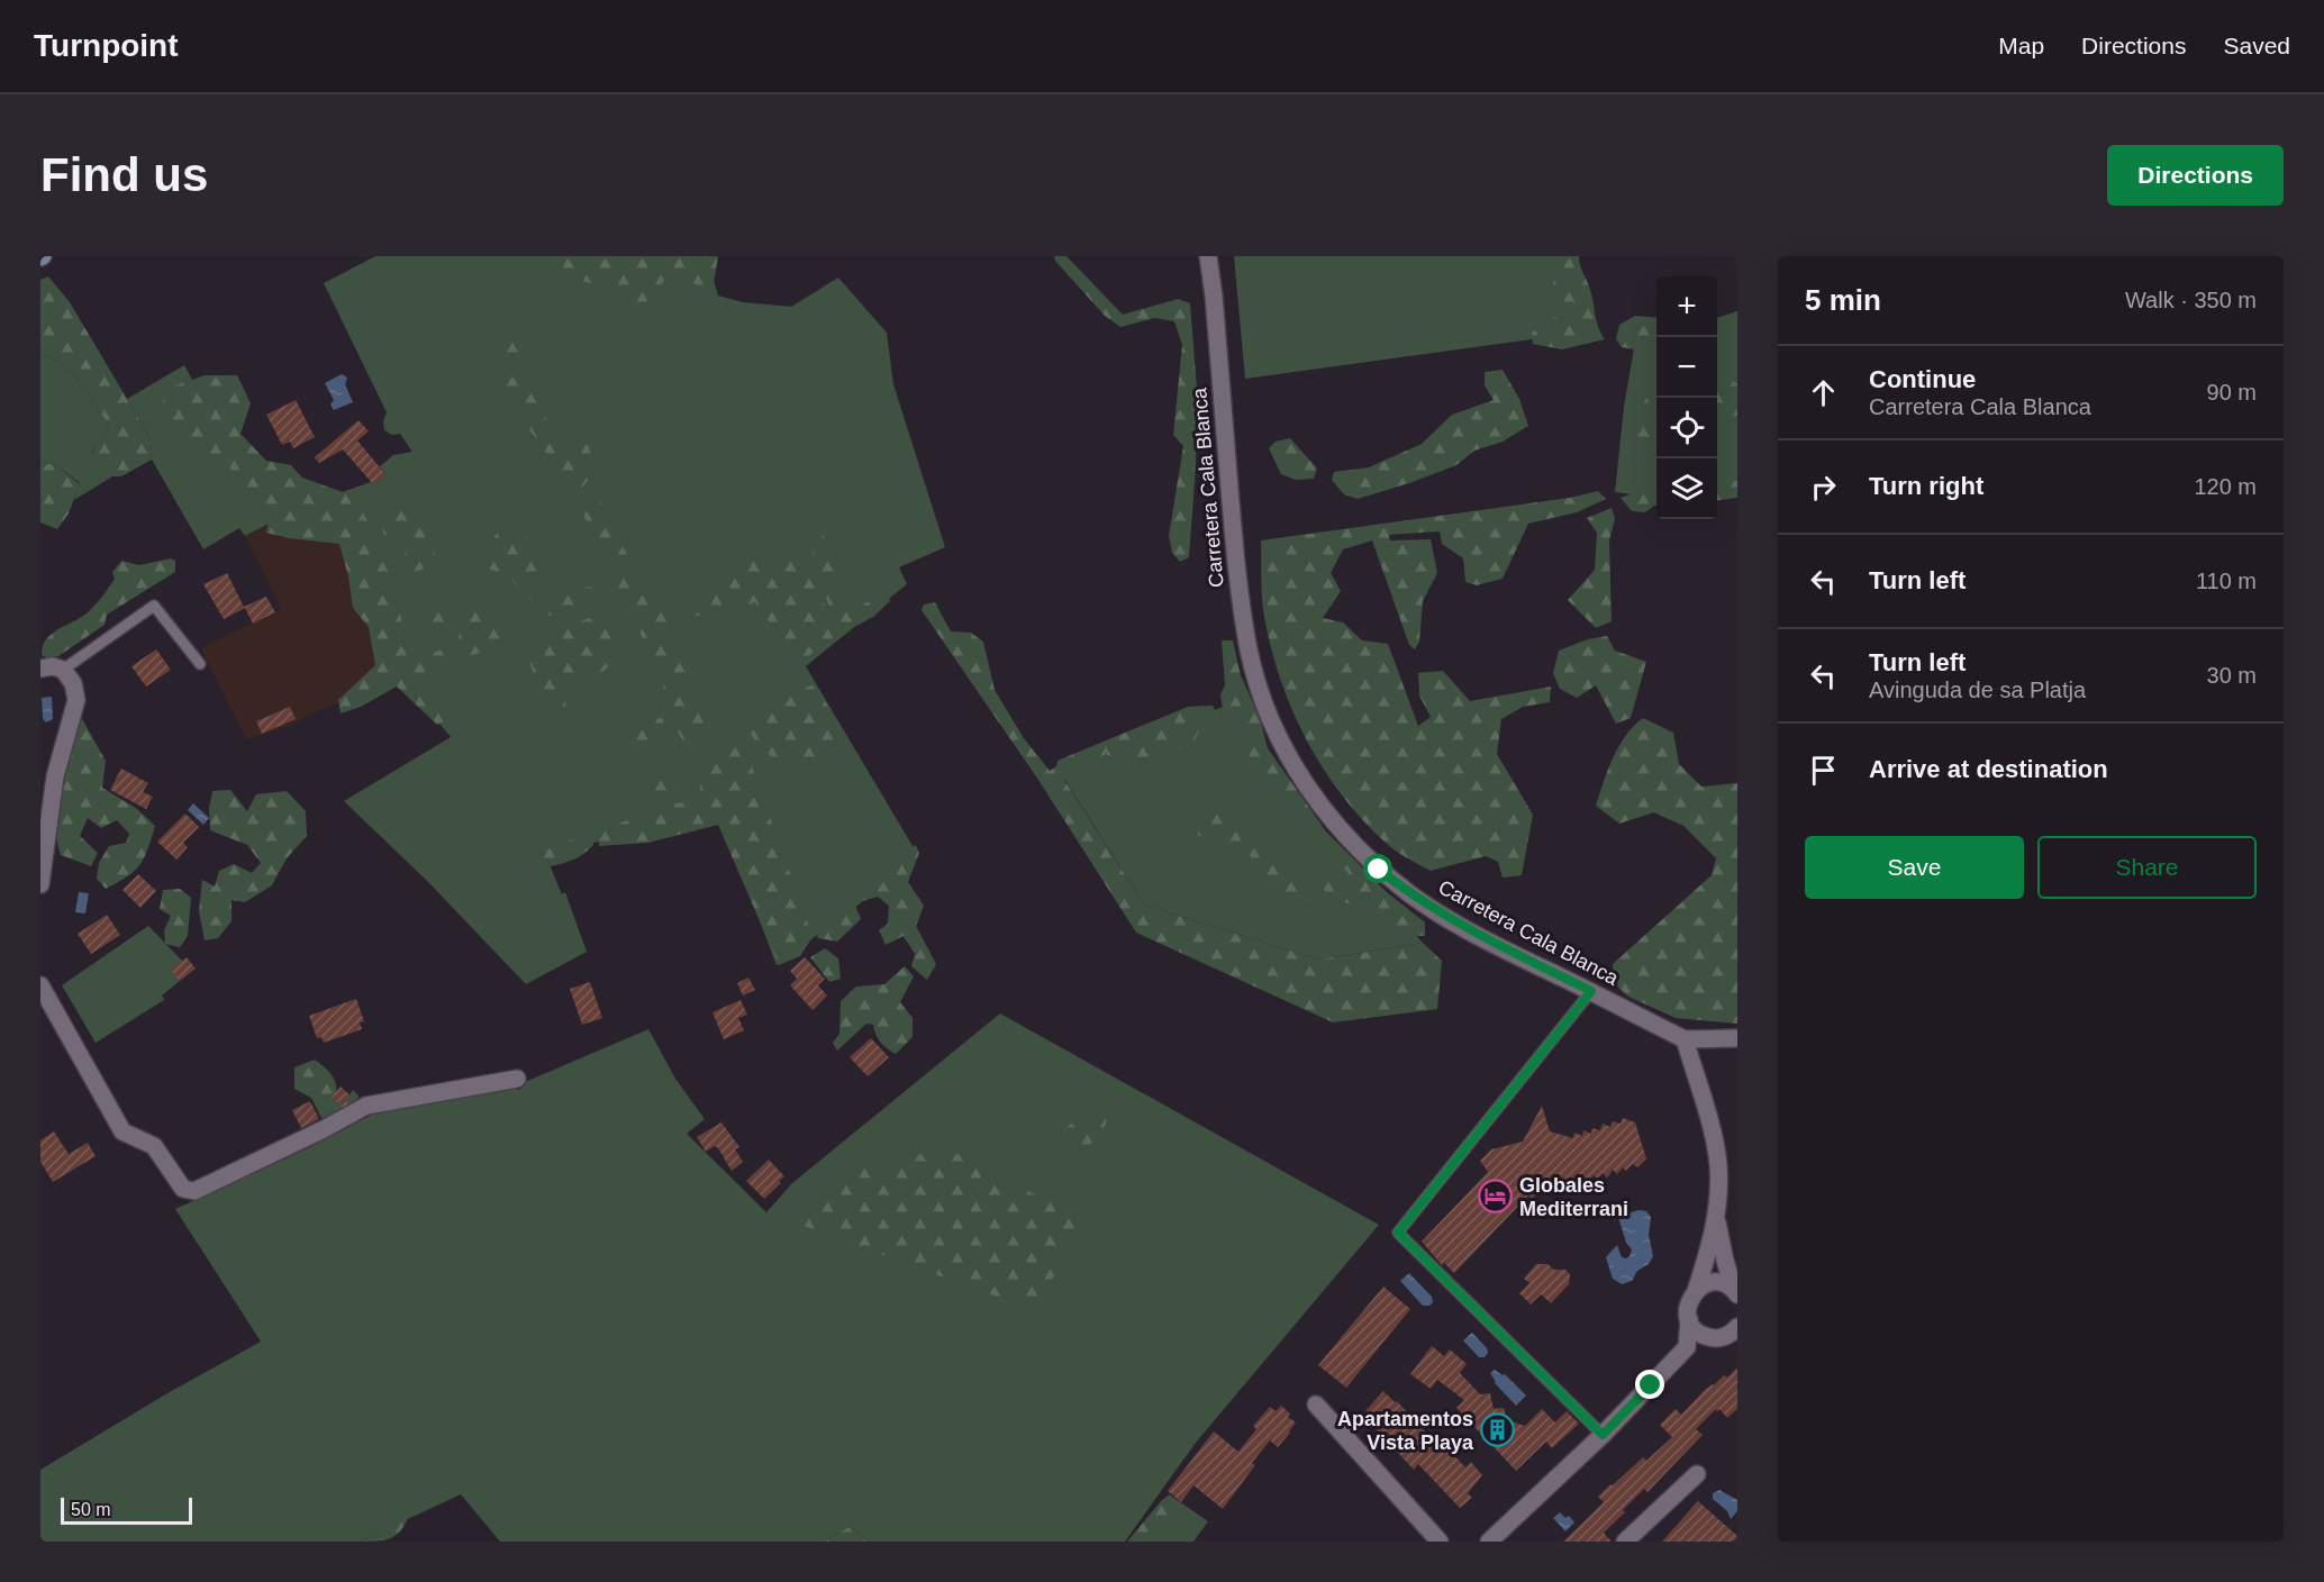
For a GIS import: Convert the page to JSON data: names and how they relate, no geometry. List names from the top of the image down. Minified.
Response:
{"streets":{"street":["Carretera Cala Blanca"]},"places":{"hotel":["Globales Mediterrani"],"building":["Apartamentos Vista Playa"]},"scale_bar":"50 m","page":{"header":"Turnpoint","nav":["Map","Directions","Saved"],"buttons":["Directions",["Save","Share"]],"title":"Find us","heading":["5 min","Walk · 350 m"],"map_buttons":["+","−"],"list":[["Continue","Carretera Cala Blanca","90 m"],["Turn right","120 m"],["Turn left","110 m"],["Turn left","Avinguda de sa Platja","30 m"],"Arrive at destination"],"scale":"50 m"}}
